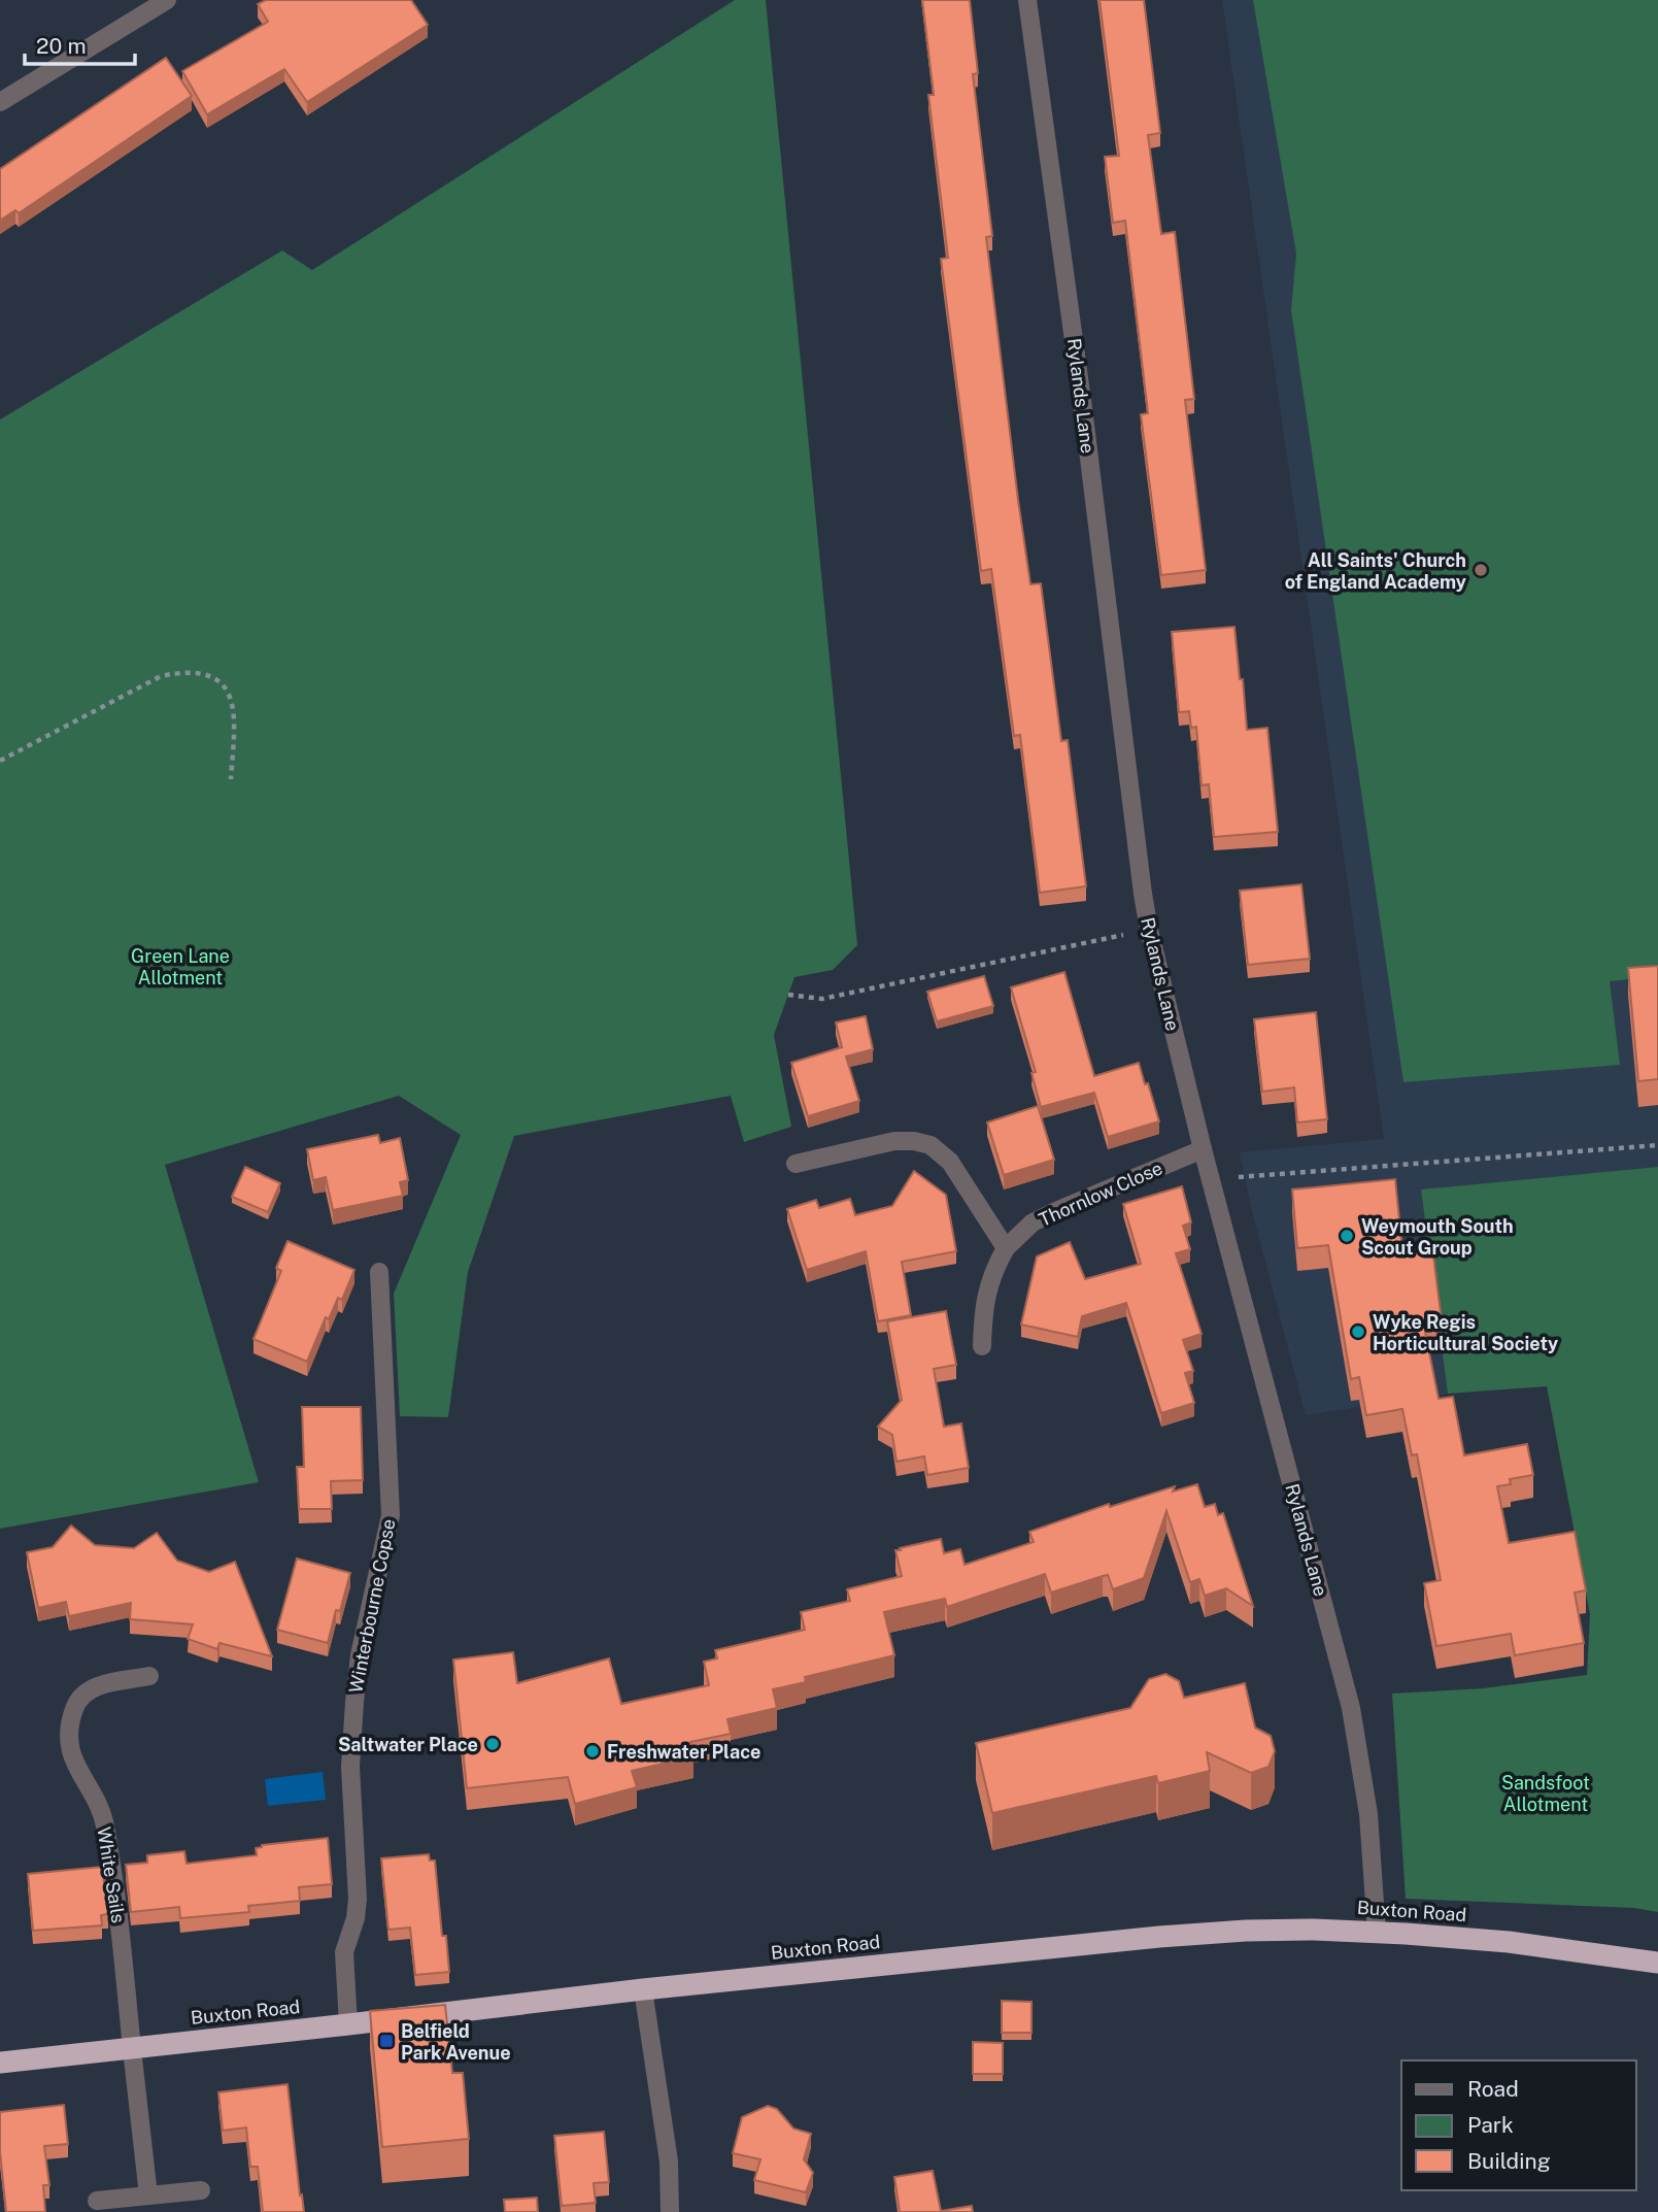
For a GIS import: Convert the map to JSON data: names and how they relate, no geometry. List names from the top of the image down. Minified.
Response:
{"streets":{"highway":["Buxton Road"],"street":["Rylands Lane","Thornlow Close","Winterbourne Copse","White Sails"]},"crossings":[["Rylands Lane","Thornlow Close"],["Rylands Lane","Buxton Road"],["Winterbourne Copse","Buxton Road"],["White Sails","Buxton Road"]],"parks":["Green Lane Allotment","Sandsfoot Allotment"],"places":{"other":["All Saints' Church of England Academy","Weymouth South Scout Group","Wyke Regis Horticultural Society","Saltwater Place","Freshwater Place"],"transit":["Belfield Park Avenue"]},"legend":["Road","Park","Building"],"scale_bar":"20 m"}
